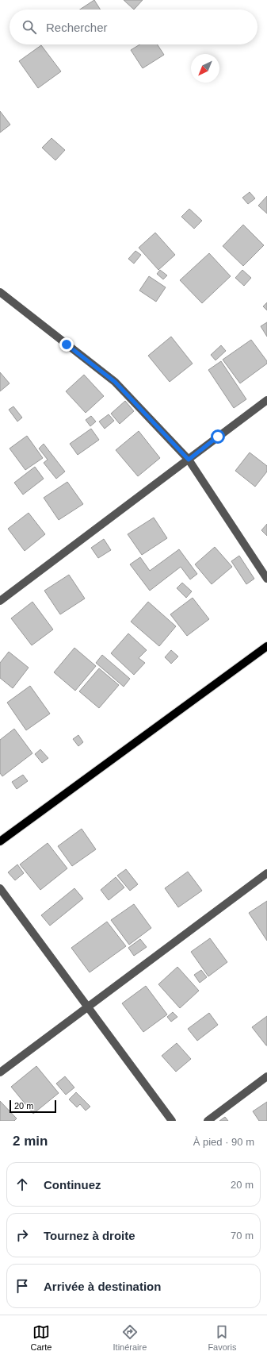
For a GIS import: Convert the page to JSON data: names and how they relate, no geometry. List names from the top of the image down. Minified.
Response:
{"scale_bar":"20 m","north":"bottom left","page":{"search":"Rechercher","scale":"20 m","heading":["2 min","À pied · 90 m"],"list":[["Continuez","20 m"],["Tournez à droite","70 m"],"Arrivée à destination"],"nav":["Carte","Itinéraire","Favoris"]}}
